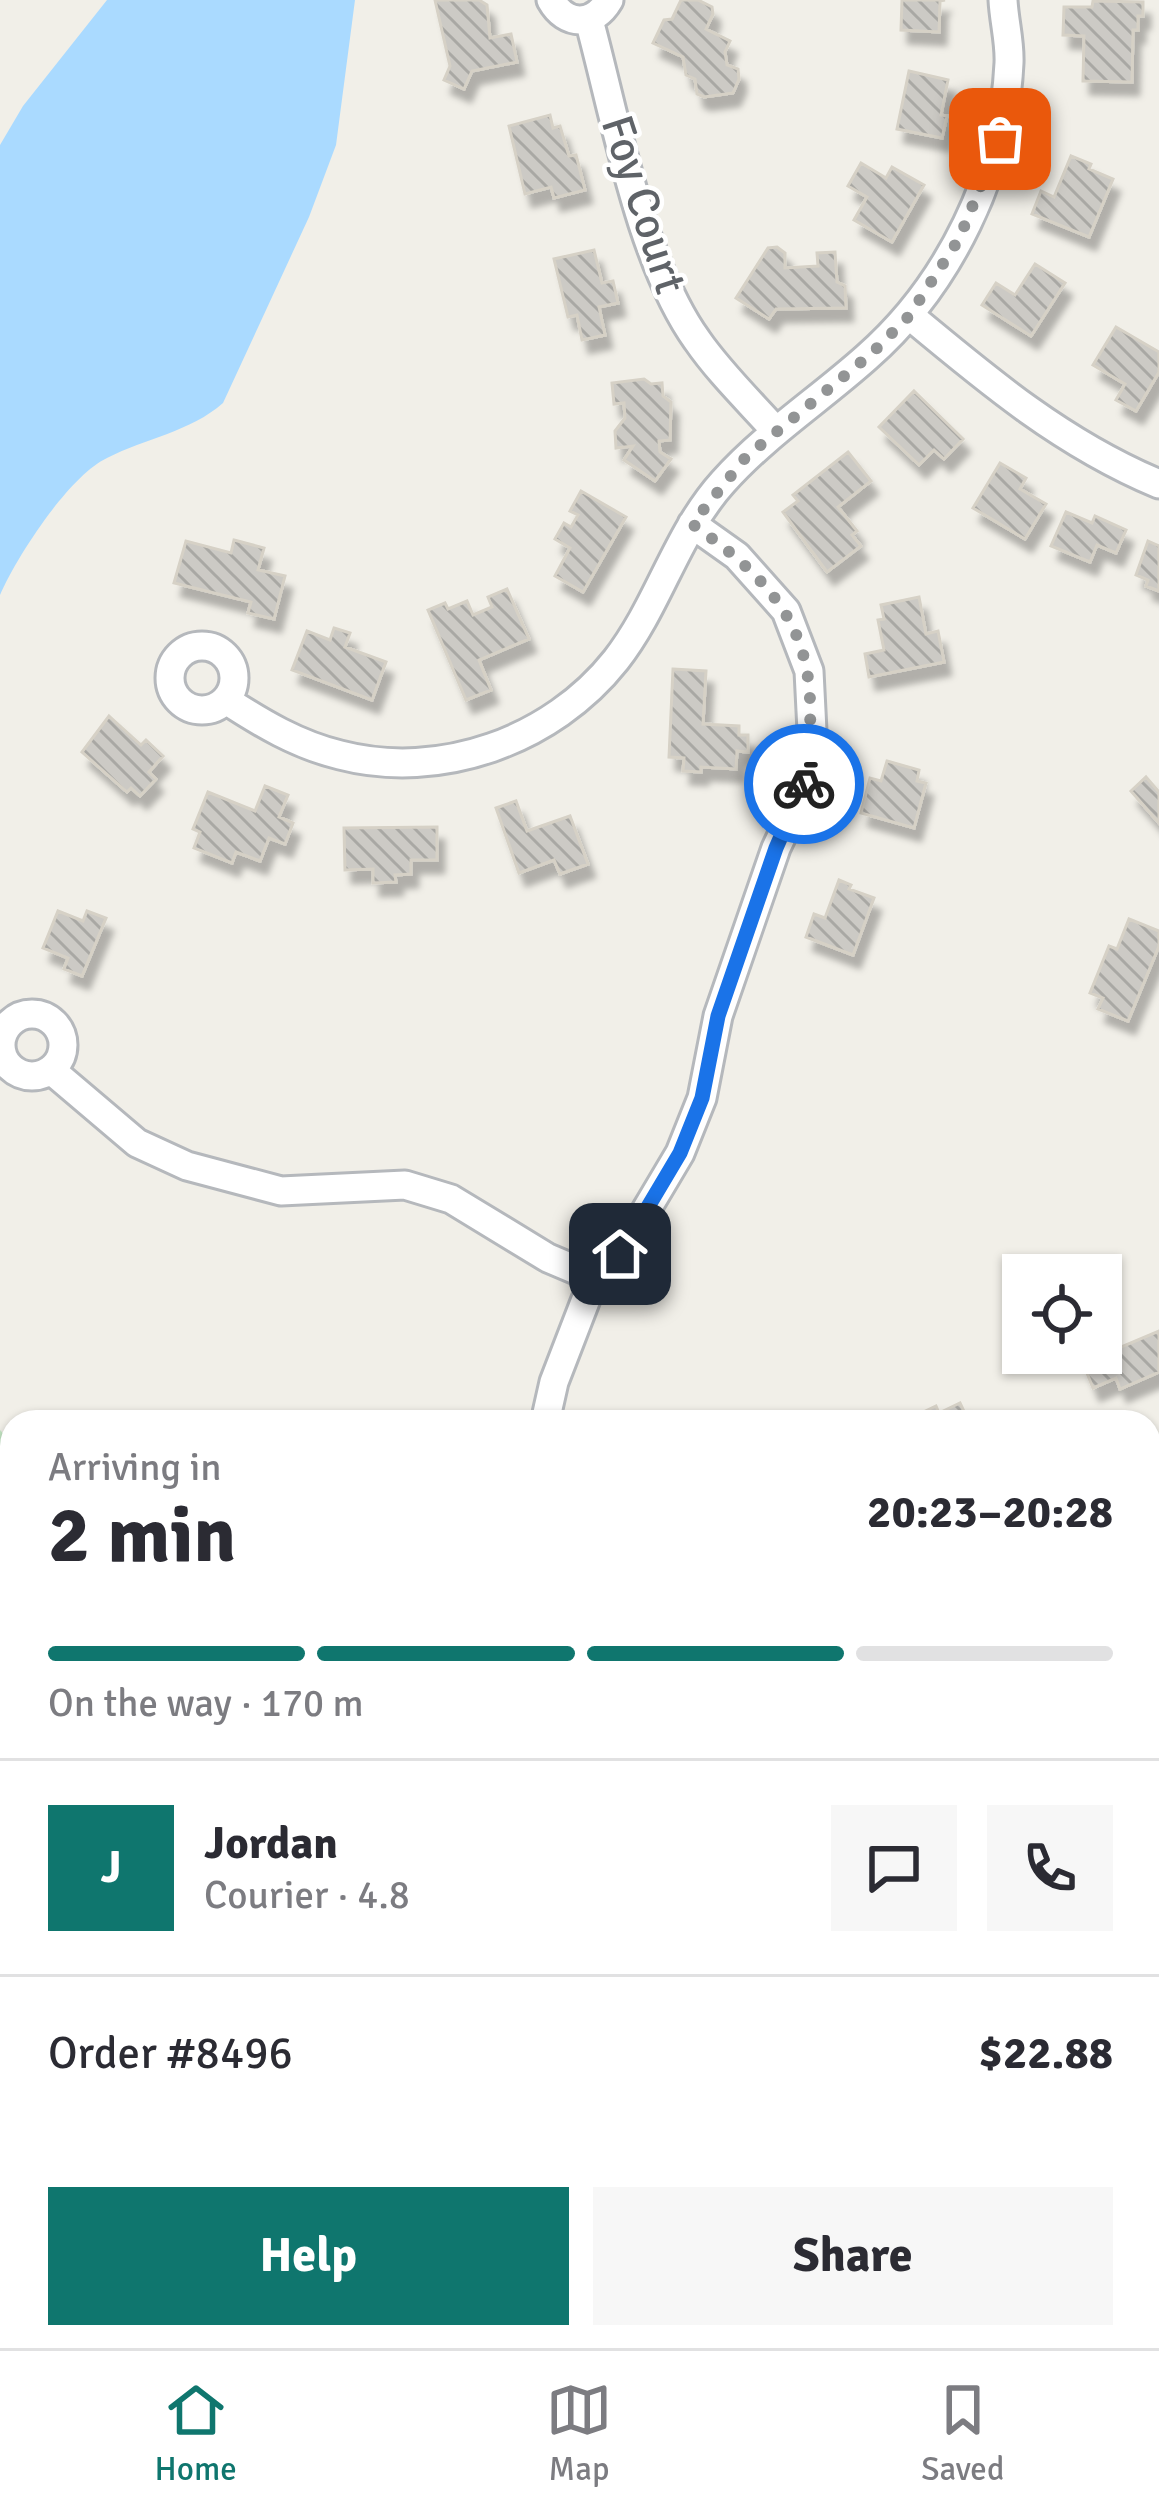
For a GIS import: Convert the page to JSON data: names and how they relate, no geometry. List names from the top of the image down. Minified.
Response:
{"streets":{"street":["Foy Court"]},"page":{"heading":["2 min","Arriving in","20:23–20:28"],"panel":["Jordan","Courier · 4.8","Order #8496","$22.88"],"bar":"On the way · 170 m","round":"J","buttons":["Help","Share"],"tabs":["Home","Map","Saved"]}}
